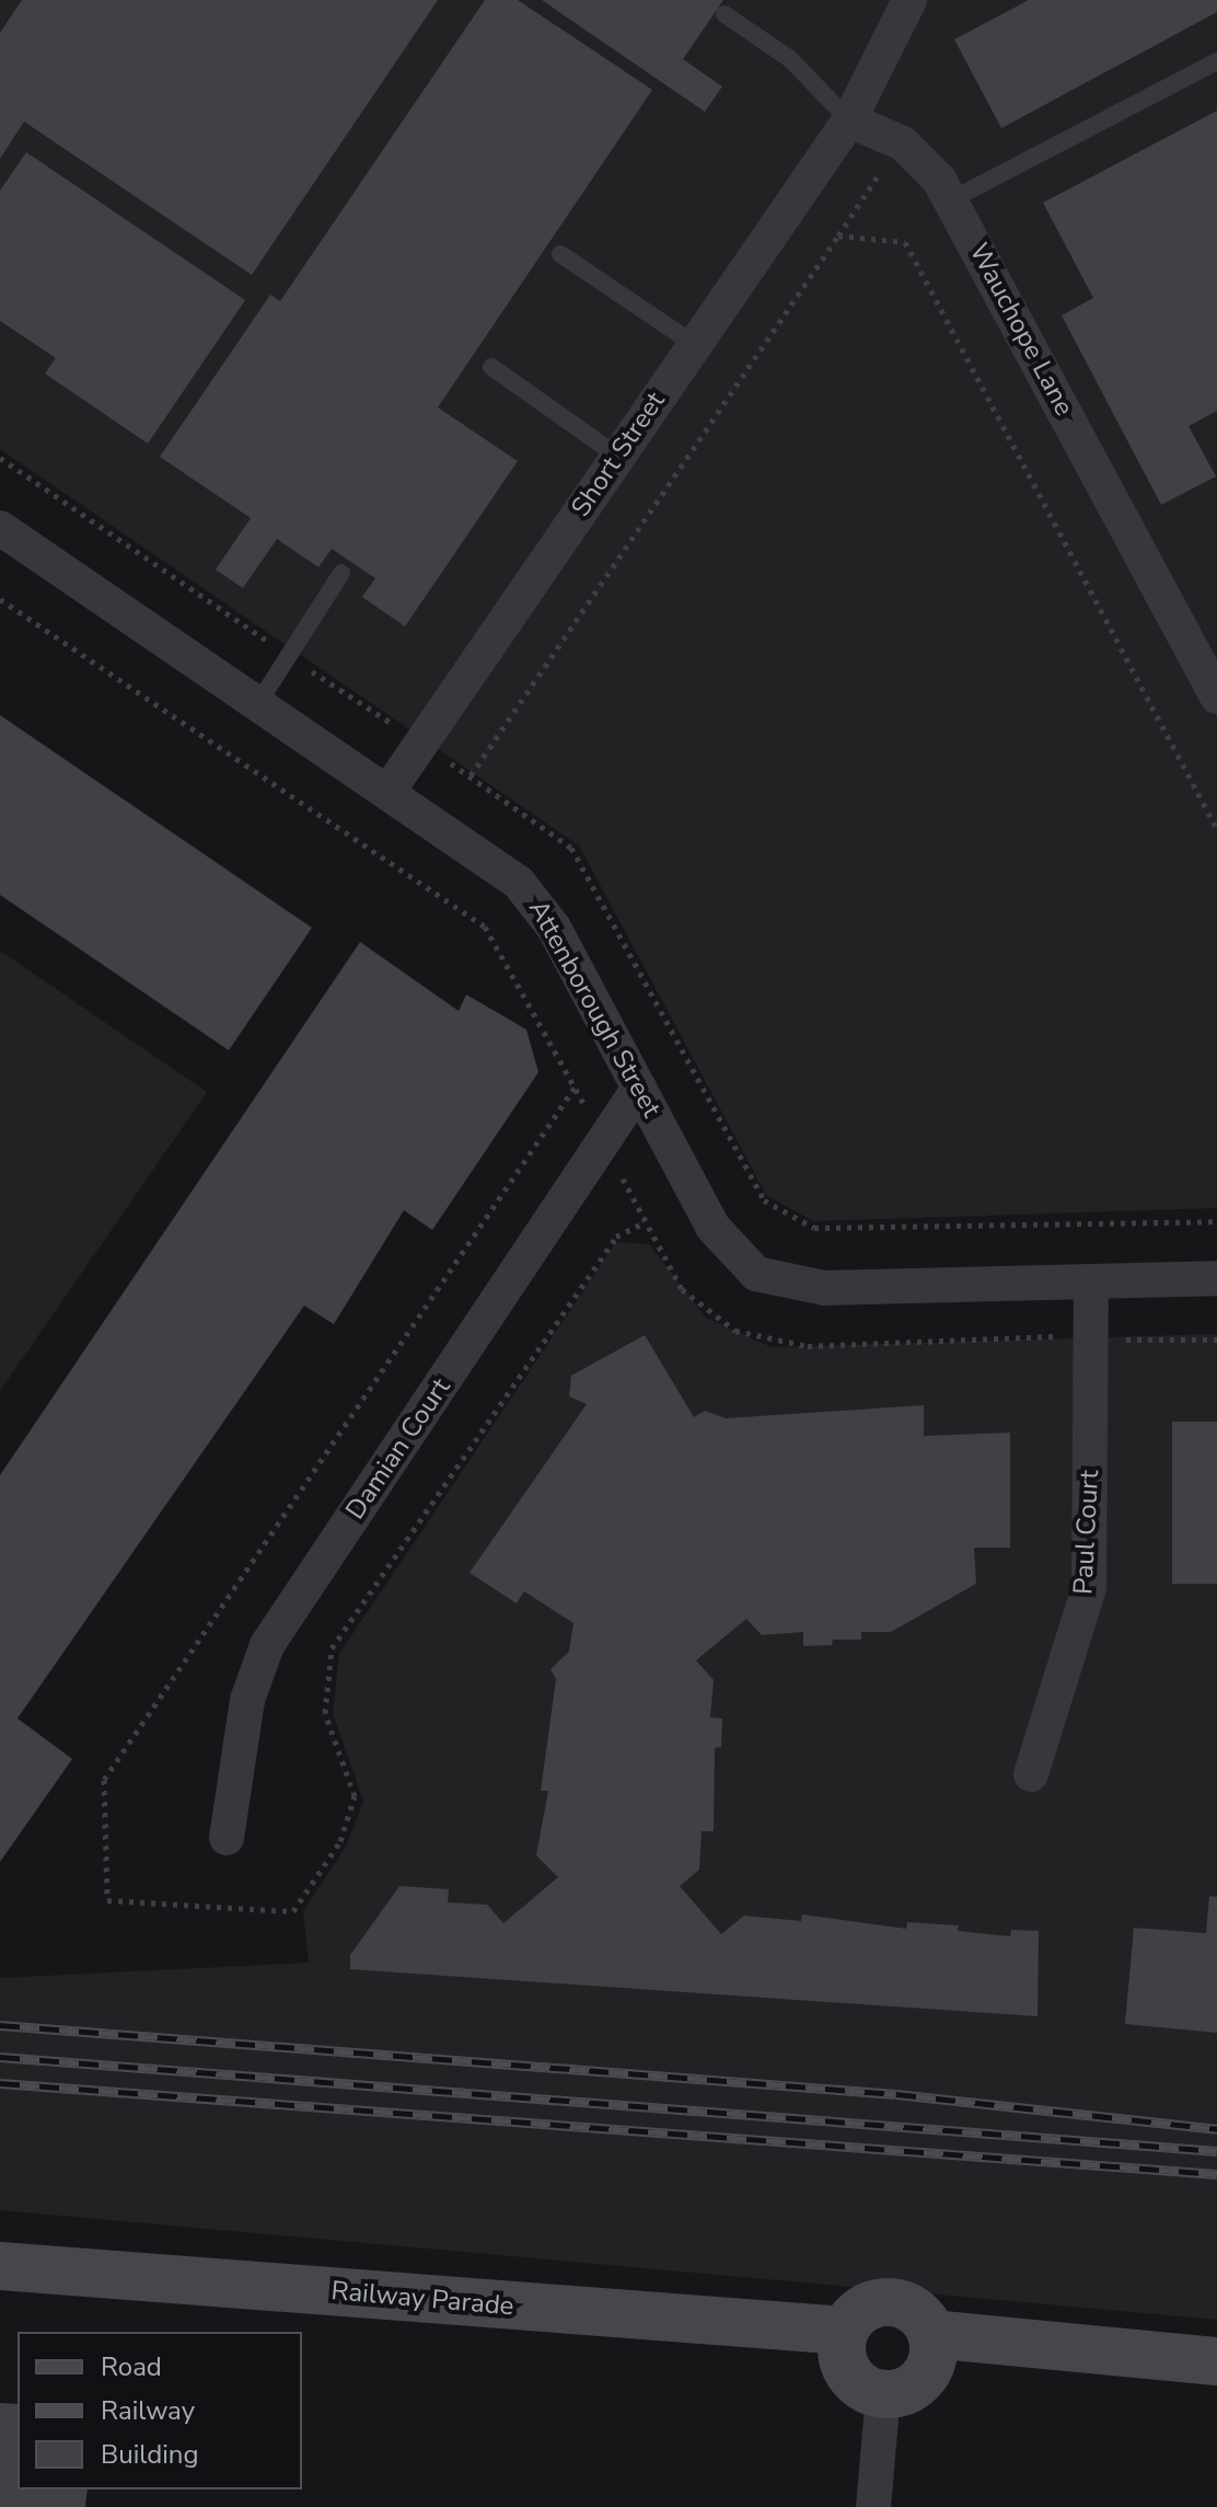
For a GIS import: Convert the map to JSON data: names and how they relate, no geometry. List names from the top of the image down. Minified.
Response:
{"streets":{"main road":["Railway Parade"],"street":["Wauchope Lane","Short Street","Attenborough Street","Damian Court","Paul Court"]},"crossings":[["Wauchope Lane","Short Street"],["Short Street","Attenborough Street"],["Attenborough Street","Damian Court"],["Attenborough Street","Paul Court"]],"legend":["Road","Railway","Building"]}
